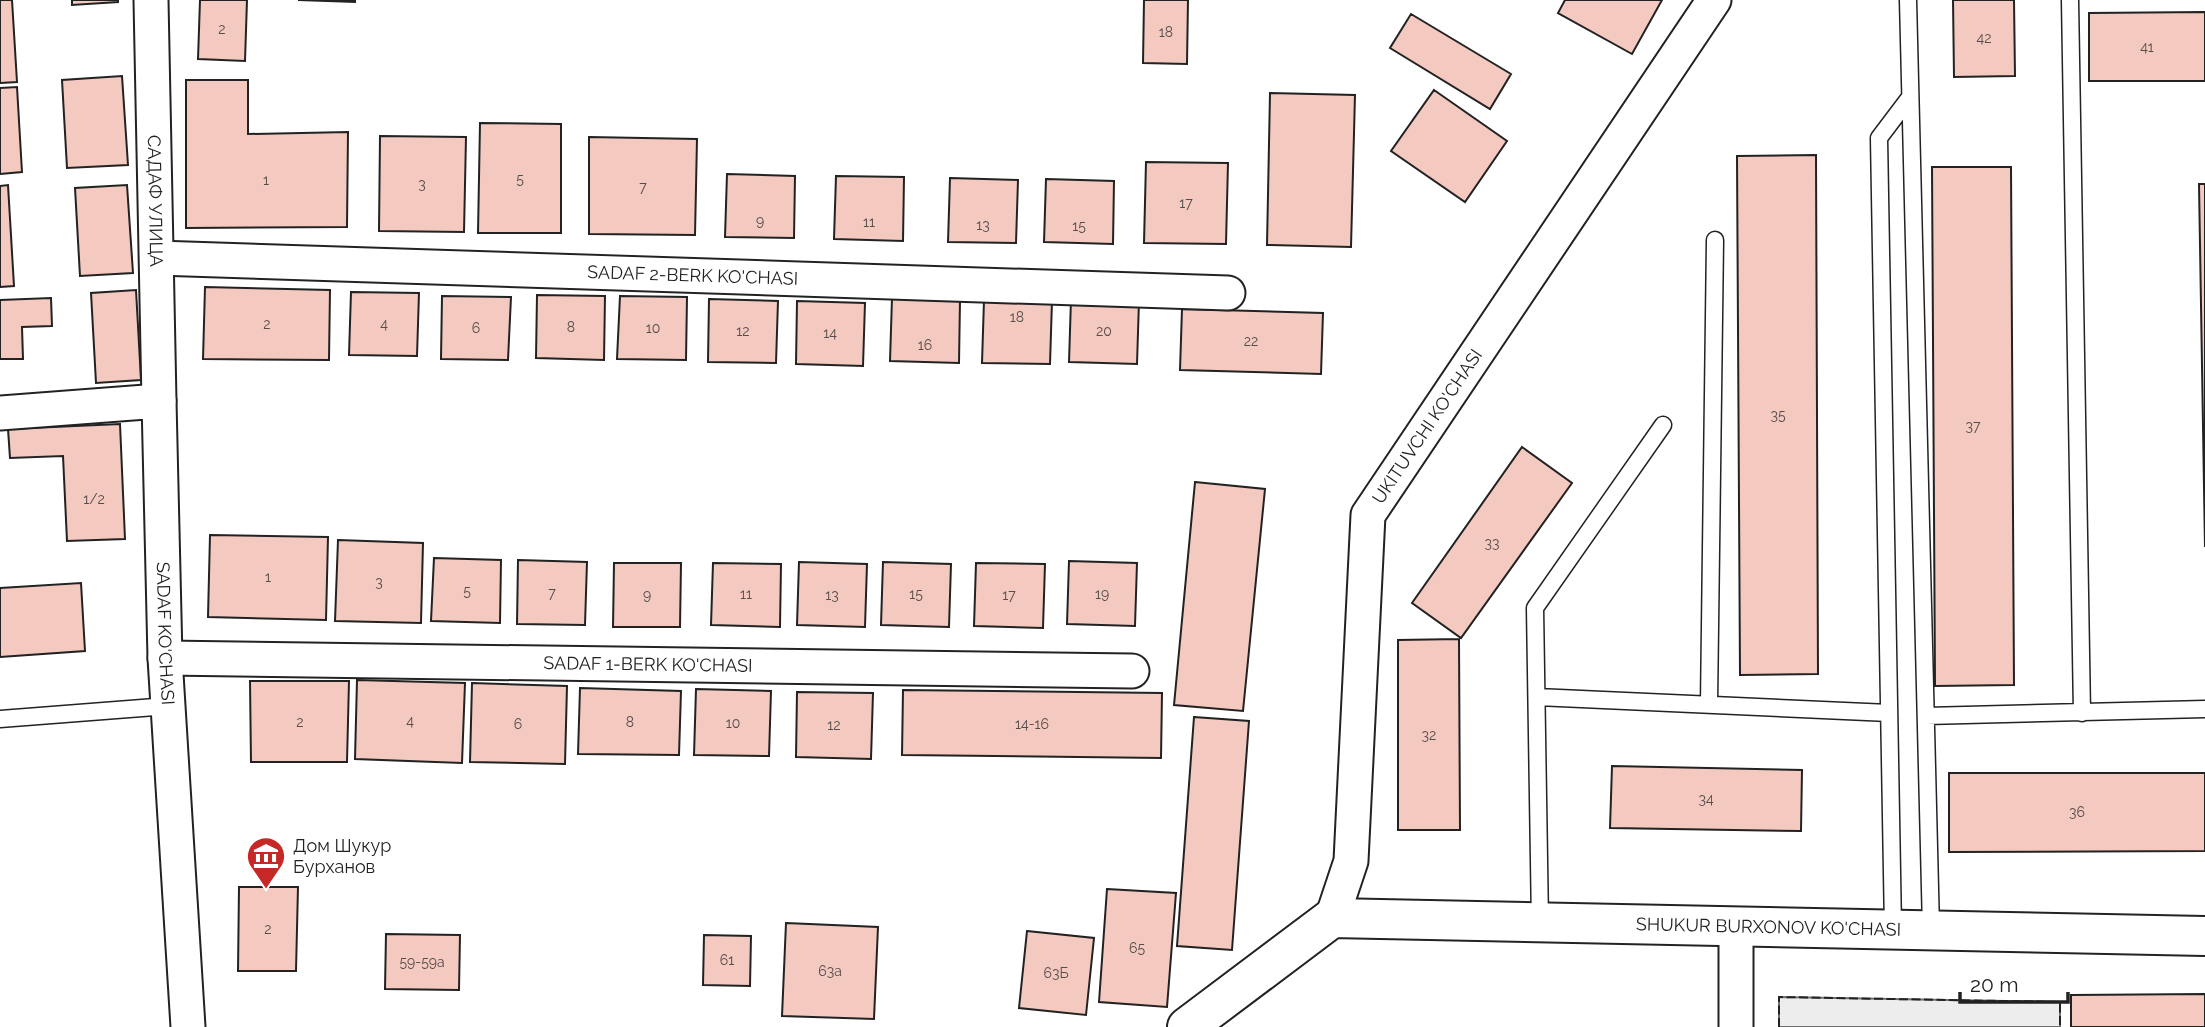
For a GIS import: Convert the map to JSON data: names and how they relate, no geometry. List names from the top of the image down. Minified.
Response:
{"streets":{"street":["САДАФ УЛИЦА","SADAF 2-BERK KO'CHASI","UKITUVCHI KO'CHASI","SADAF KO'CHASI","SADAF 1-BERK KO'CHASI","SHUKUR BURXONOV KO'CHASI"]},"crossings":[["САДАФ УЛИЦА","SADAF 2-BERK KO'CHASI"],["САДАФ УЛИЦА","SADAF KO'CHASI"],["UKITUVCHI KO'CHASI","SHUKUR BURXONOV KO'CHASI"],["SADAF KO'CHASI","SADAF 1-BERK KO'CHASI"]],"places":{"museum":["Дом Шукур Бурханов"]},"house_numbers":["2","18","42","41","5","1","3","7","17","9","11","13","15","18","2","4","8","6","10","12","20","14","22","16","35","37","1/2","33","1","3","5","7","11","15","19","9","13","17","4","2","8","10","6","14-16","12","32","34","36","2","65","61","59-59а","63а","63Б"],"scale_bar":"20 m"}
